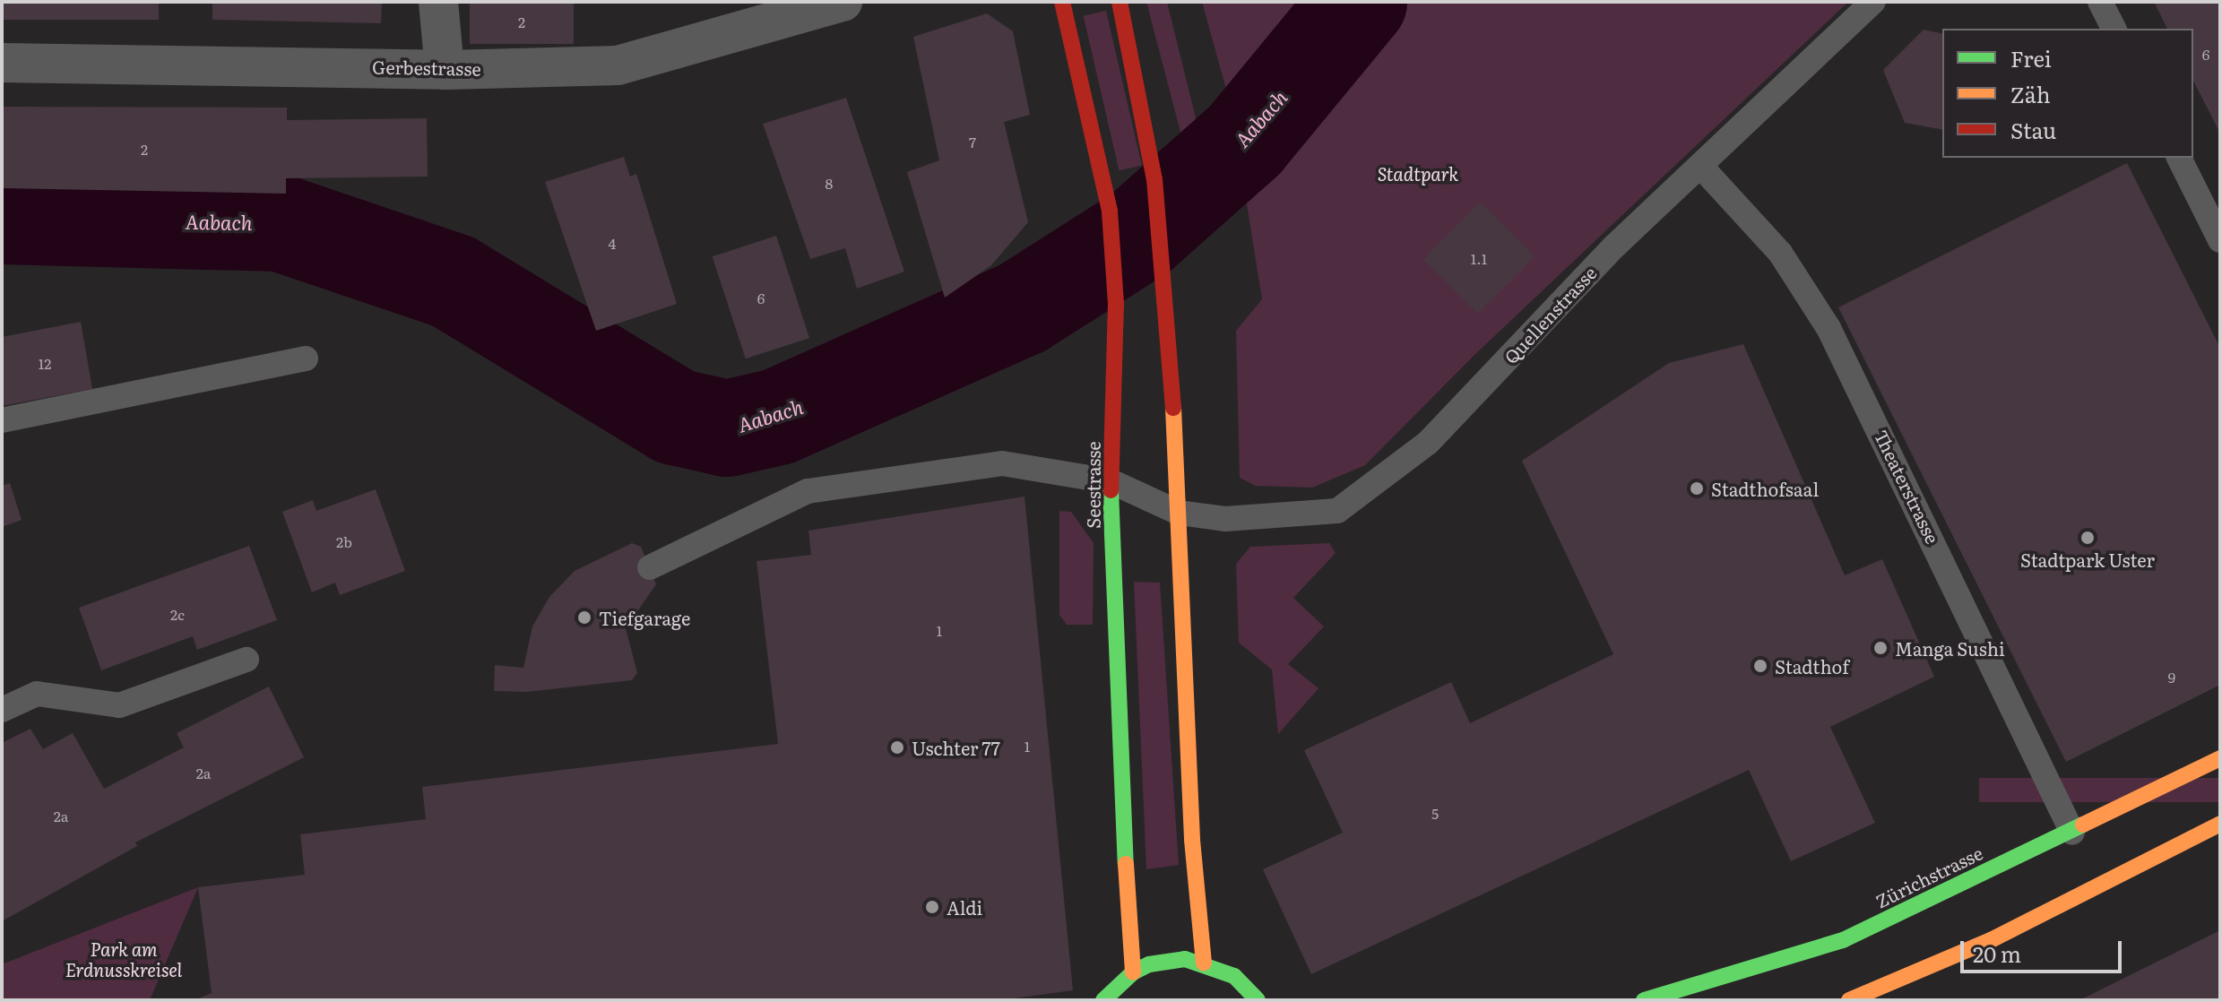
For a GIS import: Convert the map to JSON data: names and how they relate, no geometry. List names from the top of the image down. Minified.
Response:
{"streets":{"street":["Gerbestrasse","Seestrasse","Zürichstrasse"],"lane":["Quellenstrasse","Theaterstrasse"]},"crossings":[["Quellenstrasse","Seestrasse"],["Quellenstrasse","Theaterstrasse"],["Theaterstrasse","Zürichstrasse"]],"water":["Aabach"],"parks":["Stadtpark","Park am Erdnusskreisel"],"places":["Stadthofsaal","Stadtpark Uster","Tiefgarage","Manga Sushi","Stadthof","Uschter 77","Aldi"],"house_numbers":["2","6","7","2","8","4","1.1","6","12","2b","2c","1","9","1","2a","5","2a"],"legend":["Frei","Zäh","Stau"],"scale_bar":"20 m"}
